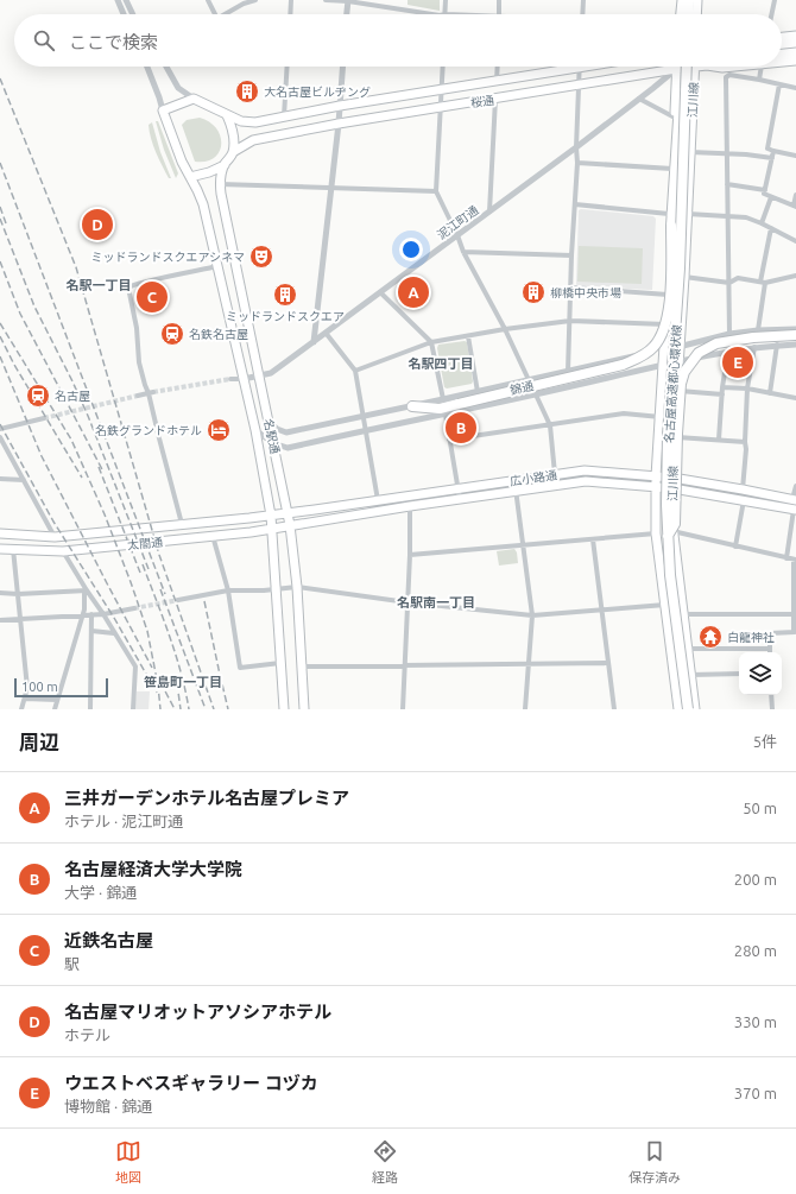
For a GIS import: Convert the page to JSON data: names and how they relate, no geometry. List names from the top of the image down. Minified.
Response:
{"streets":{"highway":["名古屋高速都心環状線"],"main road":["江川線","桜通","名駅通","広小路通","太閤通"],"street":["泥江町通","錦通"]},"crossings":[["江川線","桜通"],["江川線","泥江町通"],["江川線","名古屋高速都心環状線"],["江川線","錦通"],["江川線","広小路通"],["桜通","泥江町通"],["桜通","名駅通"],["泥江町通","名駅通"],["錦通","名駅通"],["名駅通","広小路通"],["名駅通","太閤通"],["広小路通","太閤通"]],"districts":["名駅一丁目","名駅四丁目","名駅南一丁目","笹島町一丁目"],"places":{"building":["大名古屋ビルヂング","柳橋中央市場","ミッドランドスクエア"],"theatre":["ミッドランドスクエアシネマ"],"station":["名鉄名古屋","名古屋"],"hotel":["名鉄グランドホテル"],"temple":["白龍神社"]},"scale_bar":"100 m","page":{"search":"ここで検索","pins":["D","A","C","E","B"],"scale":"100 m","heading":["周辺","5件"],"list":[{"mark":"A","name":"三井ガーデンホテル名古屋プレミア","note":"ホテル · 泥江町通","value":"50 m"},{"mark":"B","name":"名古屋経済大学大学院","note":"大学 · 錦通","value":"200 m"},{"mark":"C","name":"近鉄名古屋","note":"駅","value":"280 m"},{"mark":"D","name":"名古屋マリオットアソシアホテル","note":"ホテル","value":"330 m"},{"mark":"E","name":"ウエストベスギャラリー コヅカ","note":"博物館 · 錦通","value":"370 m"}],"nav":["地図","経路","保存済み"]}}
